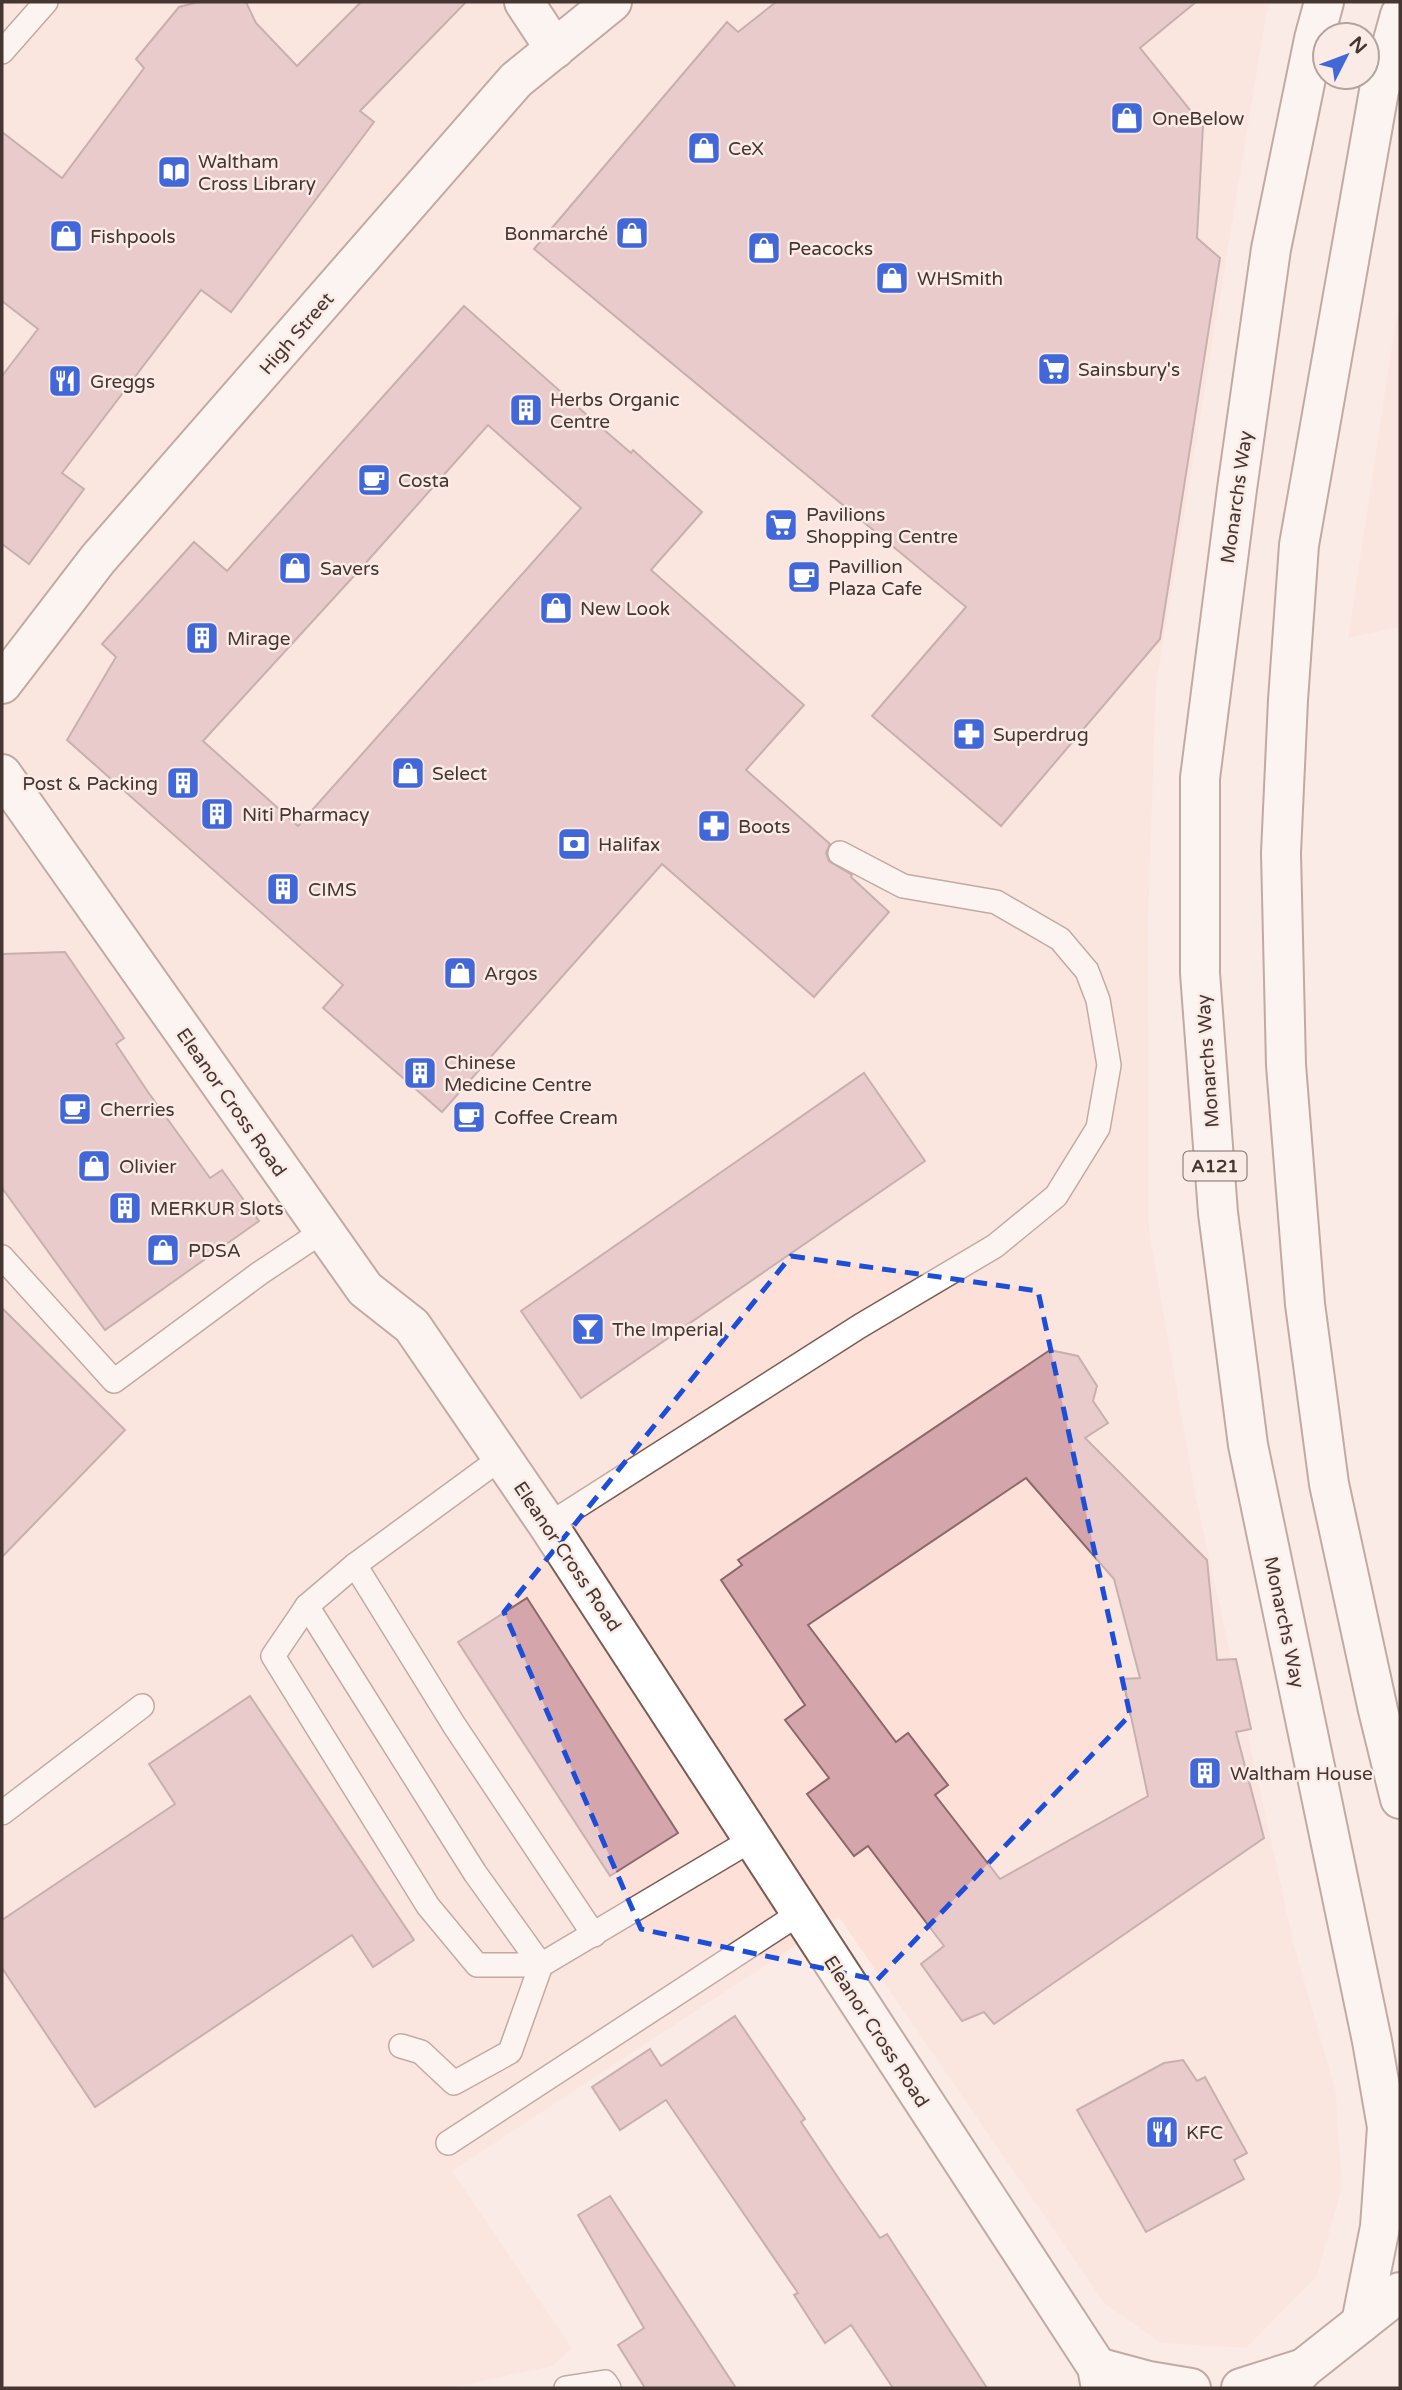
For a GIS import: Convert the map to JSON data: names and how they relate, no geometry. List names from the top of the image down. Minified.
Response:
{"streets":{"main road":["High Street","Monarchs Way","Eleanor Cross Road","A121"]},"places":{"shop":["OneBelow","CeX","Bonmarché","Fishpools","Peacocks","WHSmith","Savers","New Look","Select","Argos","Olivier","PDSA"],"library":["Waltham Cross Library"],"supermarket":["Sainsbury's","Pavilions Shopping Centre"],"restaurant":["Greggs","KFC"],"building":["Herbs Organic Centre","Mirage","Post & Packing","Niti Pharmacy","CIMS","Chinese Medicine Centre","MERKUR Slots","Waltham House"],"cafe":["Costa","Pavillion Plaza Cafe","Cherries","Coffee Cream"],"pharmacy":["Superdrug","Boots"],"bank":["Halifax"],"bar":["The Imperial"]},"north":"top right"}
